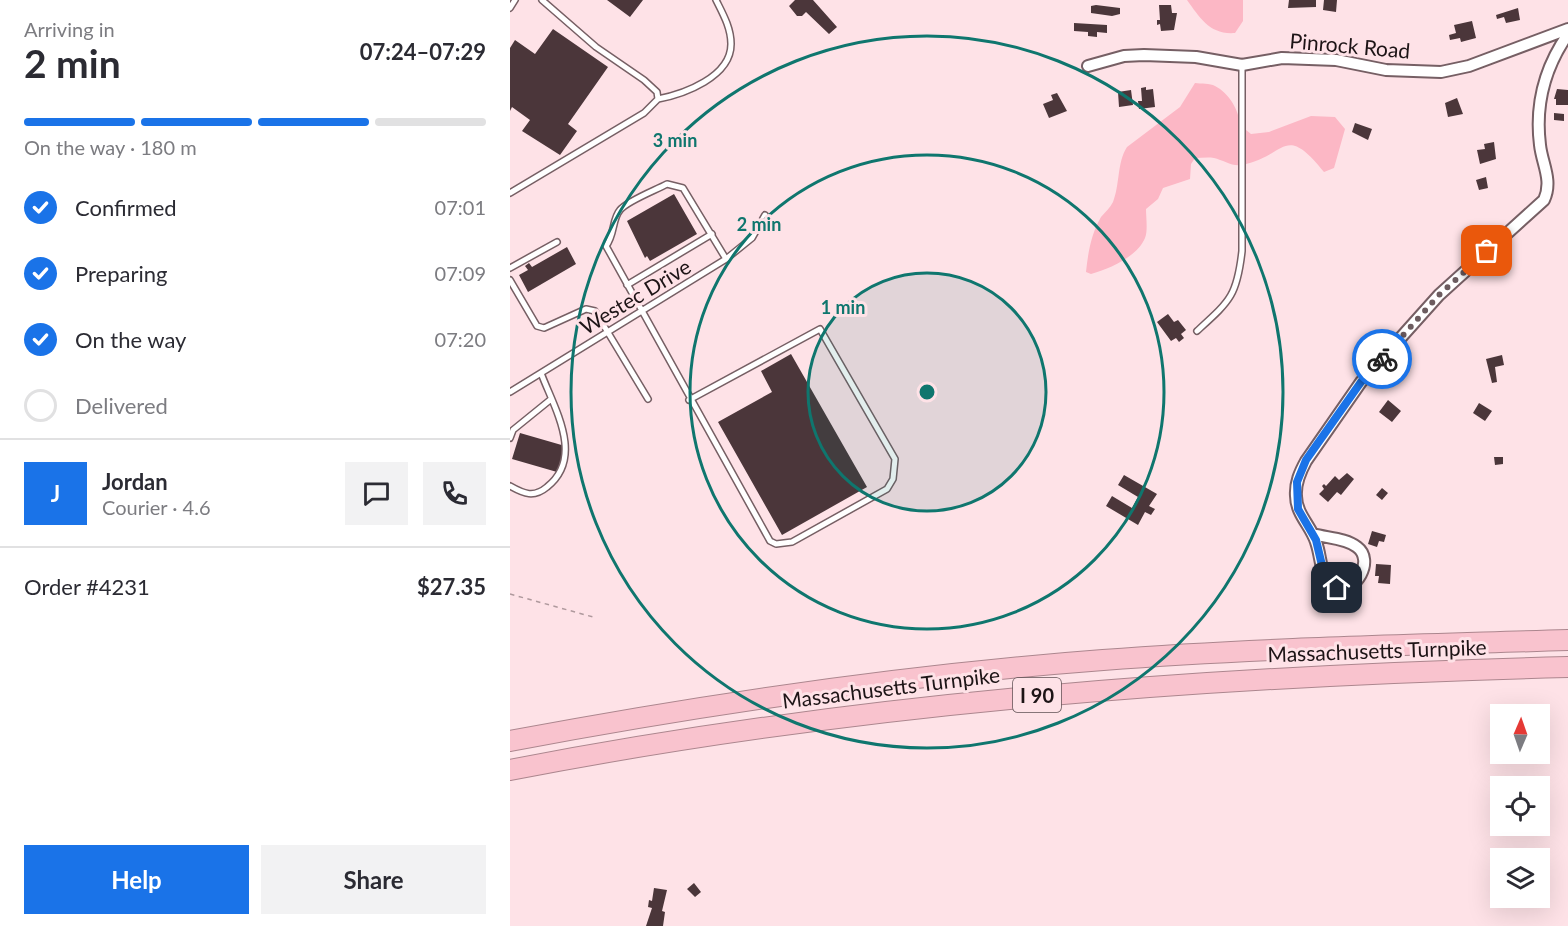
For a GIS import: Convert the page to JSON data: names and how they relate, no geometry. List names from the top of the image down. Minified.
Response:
{"streets":{"highway":["Massachusetts Turnpike","I 90"],"street":["Pinrock Road"],"lane":["Westec Drive"]},"north":"top","page":{"heading":["2 min","Arriving in","07:24–07:29"],"panel":["Jordan","Courier · 4.6","Order #4231","$27.35"],"bar":"On the way · 180 m","list":[["Confirmed","07:01"],["Preparing","07:09"],["On the way","07:20"],"Delivered"],"round":"J","buttons":["Help","Share"]},"rings":["3 min","2 min","1 min"]}
